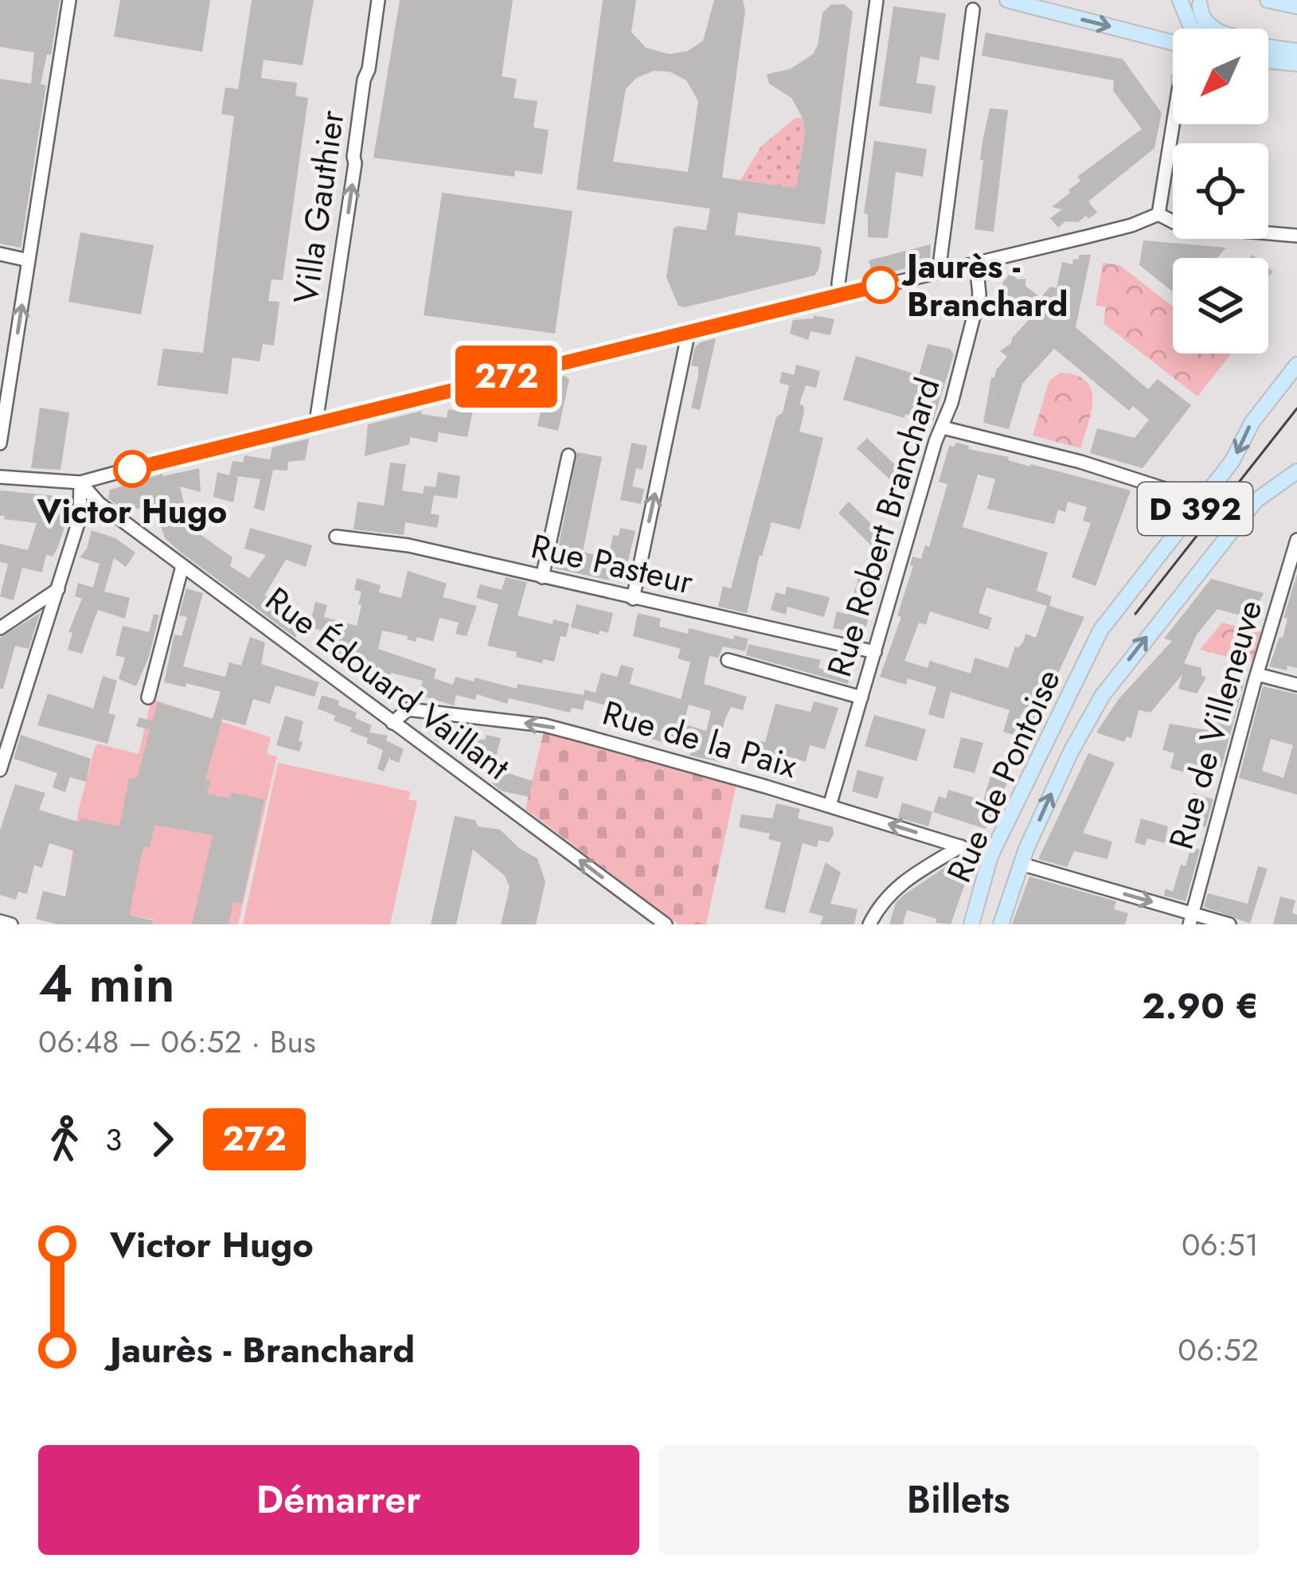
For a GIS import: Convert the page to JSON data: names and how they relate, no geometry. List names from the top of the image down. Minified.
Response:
{"streets":{"main road":["D 392","Rue de Pontoise"],"street":["Villa Gauthier","Rue Robert Branchard","Rue Pasteur","Rue Édouard Vaillant","Rue de Villeneuve","Rue de la Paix"]},"crossings":[["D 392","Rue de Pontoise"],["Rue Robert Branchard","Rue Pasteur"],["Rue Robert Branchard","Rue de la Paix"],["Rue Édouard Vaillant","Rue de la Paix"],["Rue de la Paix","Rue de Pontoise"]],"one_way":["Villa Gauthier","Rue Édouard Vaillant","Rue de la Paix"],"places":["Jaurès - Branchard","Victor Hugo"],"lines":["bus line 272"],"north":"bottom left","page":{"on_map":"272","heading":["4 min","06:48 – 06:52 · Bus","2.90 €"],"legs":["3","272"],"list":[{"name":"Victor Hugo","value":"06:51"},{"name":"Jaurès - Branchard","value":"06:52"}],"buttons":["Démarrer","Billets"]}}
